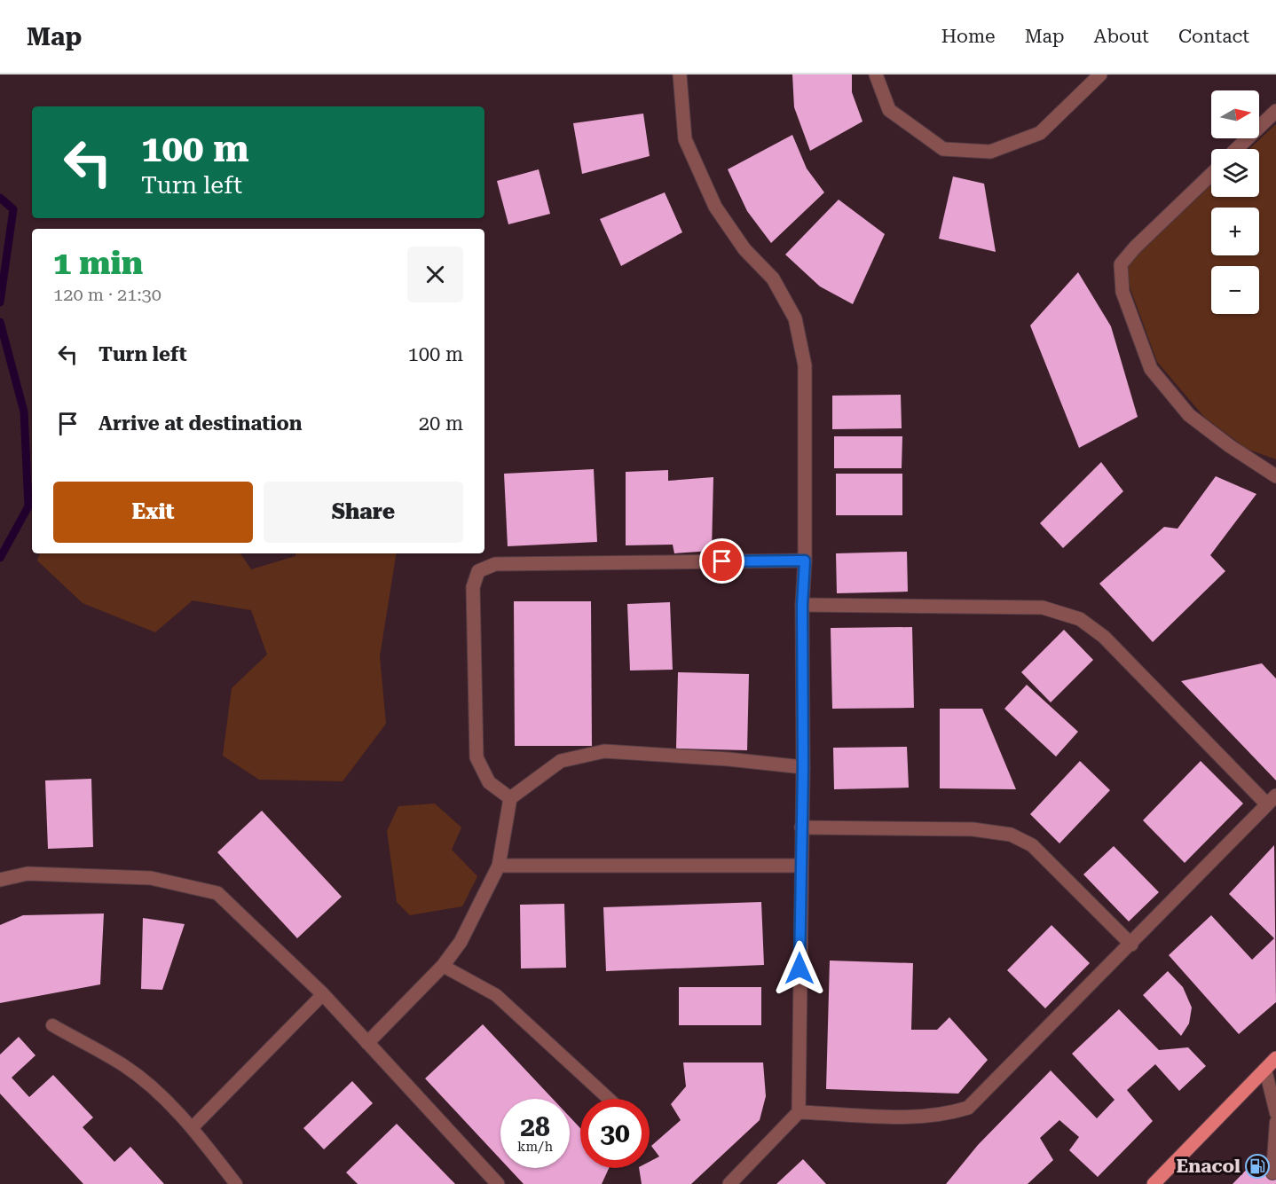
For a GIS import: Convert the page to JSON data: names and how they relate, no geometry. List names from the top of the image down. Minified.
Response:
{"places":{"fuel station":["Enacol"]},"north":"right","page":{"header":"Map","nav":["Home","Map","About","Contact"],"map_buttons":["+","−"],"turn":["100 m","Turn left"],"heading":["1 min","120 m · 21:30"],"list":[{"name":"Turn left","value":"100 m"},{"name":"Arrive at destination","value":"20 m"}],"buttons":["Exit","Share"],"speed":"28 km/h","limit":"30"}}
